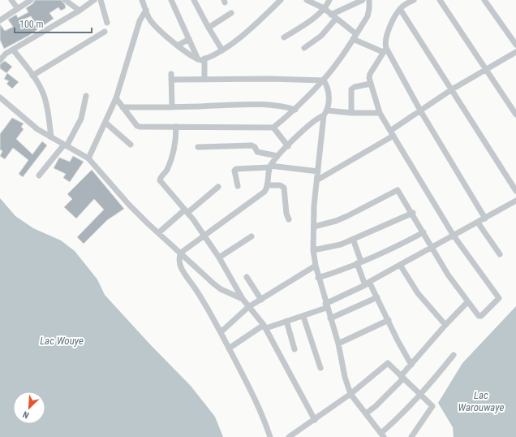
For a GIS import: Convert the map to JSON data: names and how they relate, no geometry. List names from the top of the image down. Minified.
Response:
{"water":["Lac Wouye","Lac Warouwaye"],"scale_bar":"100 m","north":"bottom left"}
